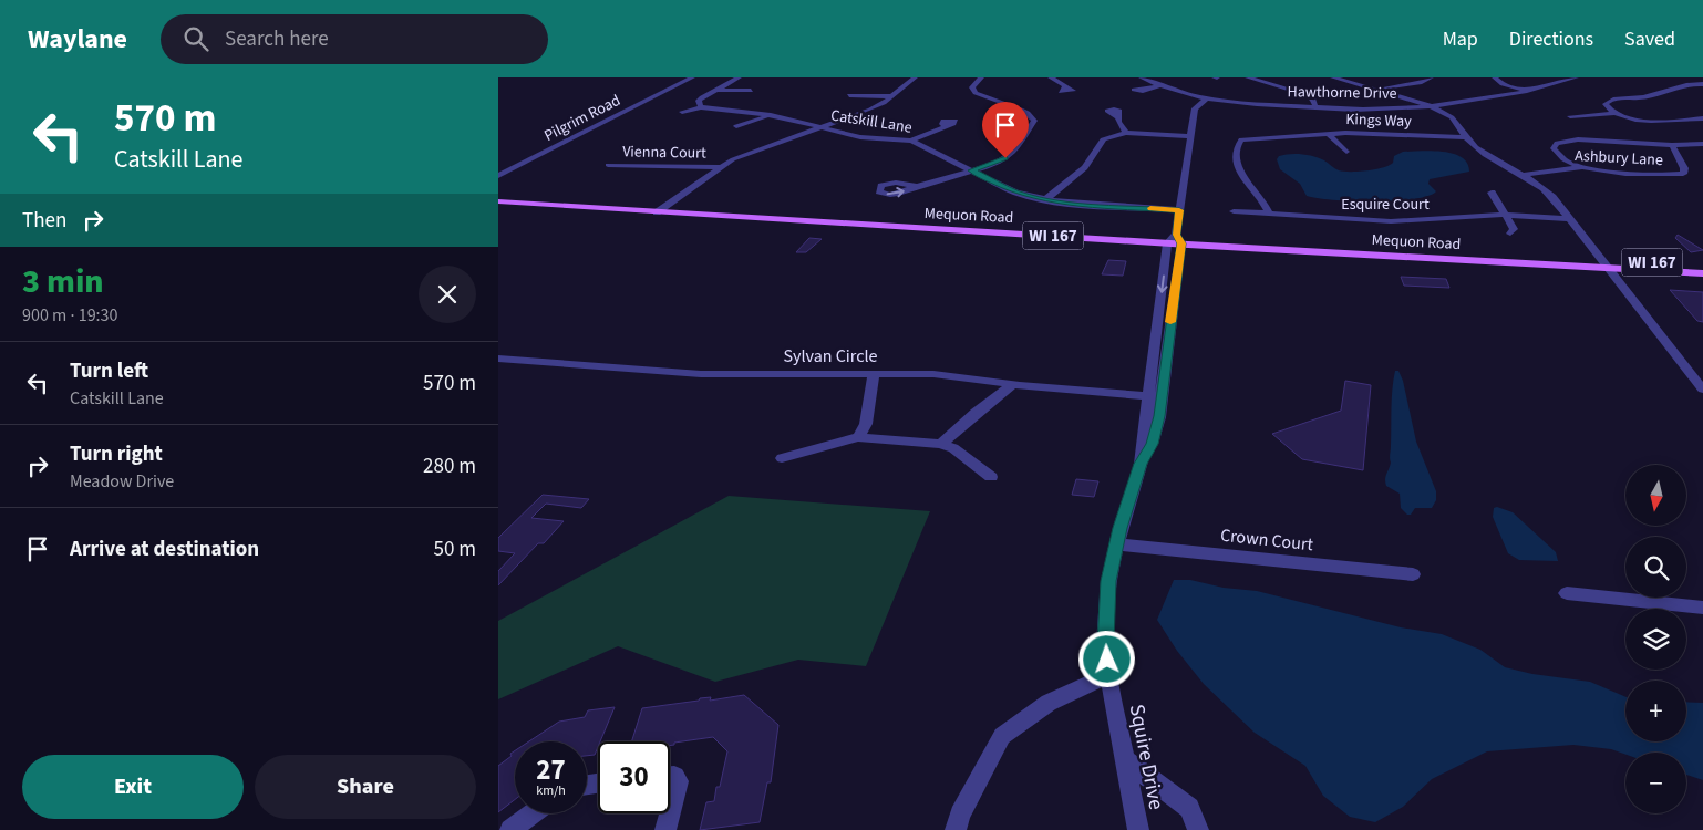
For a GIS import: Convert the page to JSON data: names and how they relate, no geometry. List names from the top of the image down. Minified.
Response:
{"streets":{"main road":["Mequon Road","WI 167"],"street":["Hawthorne Drive","Pilgrim Road","Kings Way","Catskill Lane","Vienna Court","Ashbury Lane","Esquire Court","Sylvan Circle","Crown Court","Squire Drive"]},"crossings":[["Hawthorne Drive","Squire Drive"],["Kings Way","Esquire Court"],["Catskill Lane","Squire Drive"],["Mequon Road","Squire Drive"],["Sylvan Circle","Squire Drive"],["Crown Court","Squire Drive"]],"north":"bottom","page":{"header":"Waylane","search":"Search here","nav":["Map","Directions","Saved"],"turn":["570 m","Catskill Lane"],"then":"Then","heading":["3 min","900 m · 19:30"],"list":[{"name":"Turn left","note":"Catskill Lane","value":"570 m"},{"name":"Turn right","note":"Meadow Drive","value":"280 m"},{"name":"Arrive at destination","value":"50 m"}],"map_buttons":["+","−"],"speed":"27 km/h","limit":"30","buttons":["Exit","Share"]}}
